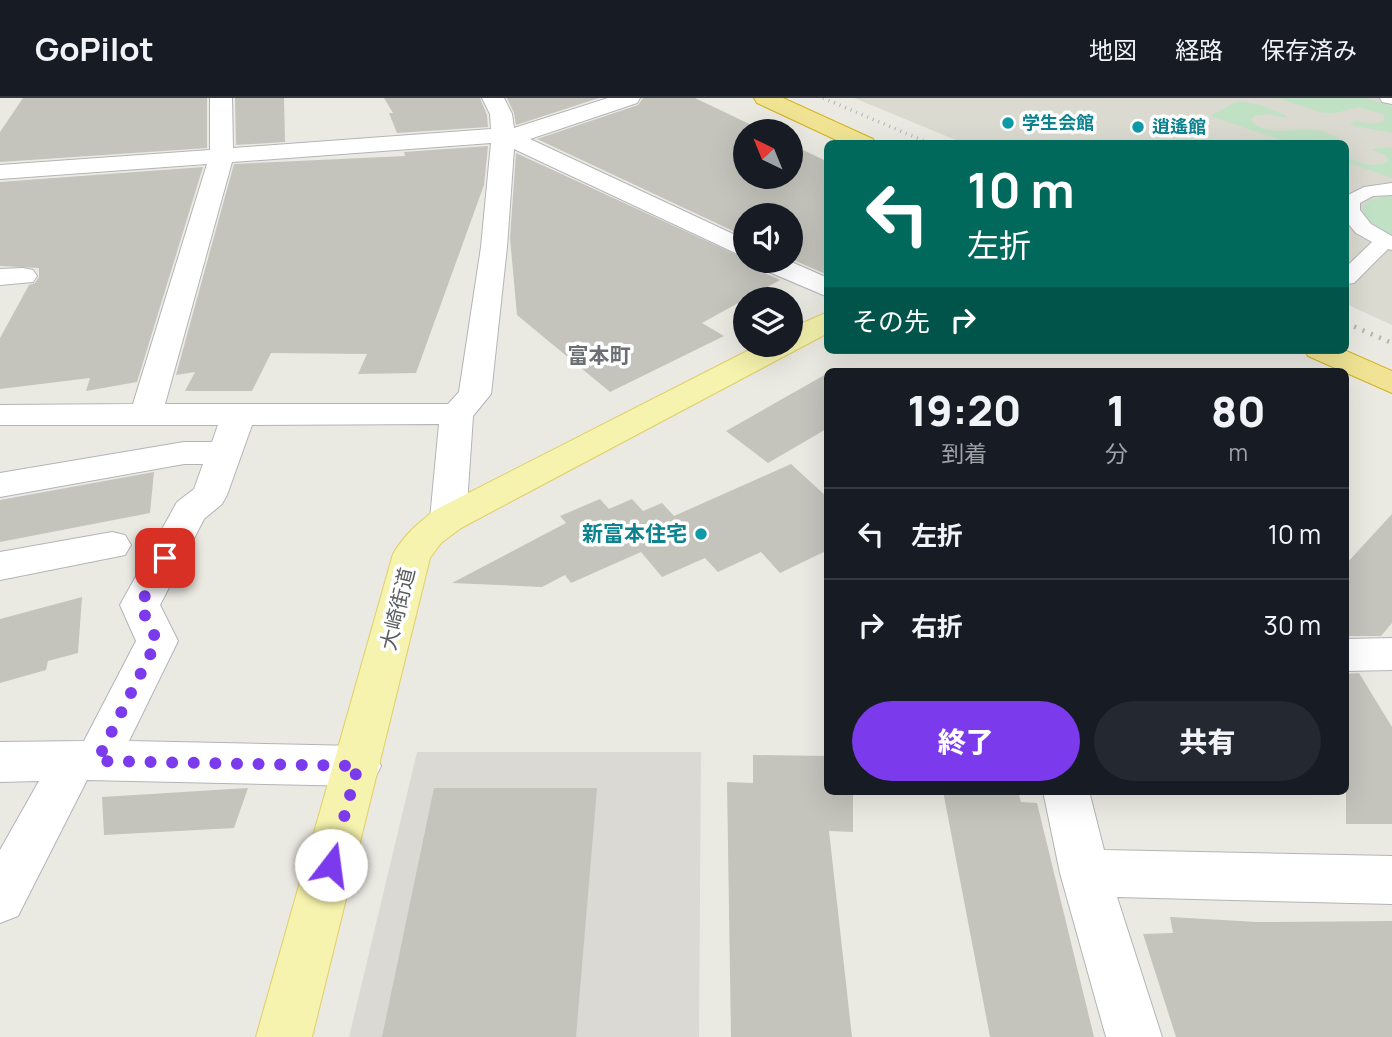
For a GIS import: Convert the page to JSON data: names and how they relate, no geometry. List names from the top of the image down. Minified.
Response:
{"streets":{"main road":["大崎街道"]},"districts":["富本町"],"places":["学生会館","逍遙館","新富本住宅"],"north":"top left","page":{"header":"GoPilot","nav":["地図","経路","保存済み"],"turn":["10 m","左折"],"then":"その先","eta":["19:20","到着","1","分","80","m"],"list":[{"name":"左折","value":"10 m"},{"name":"右折","value":"30 m"}],"buttons":["終了","共有"]}}
